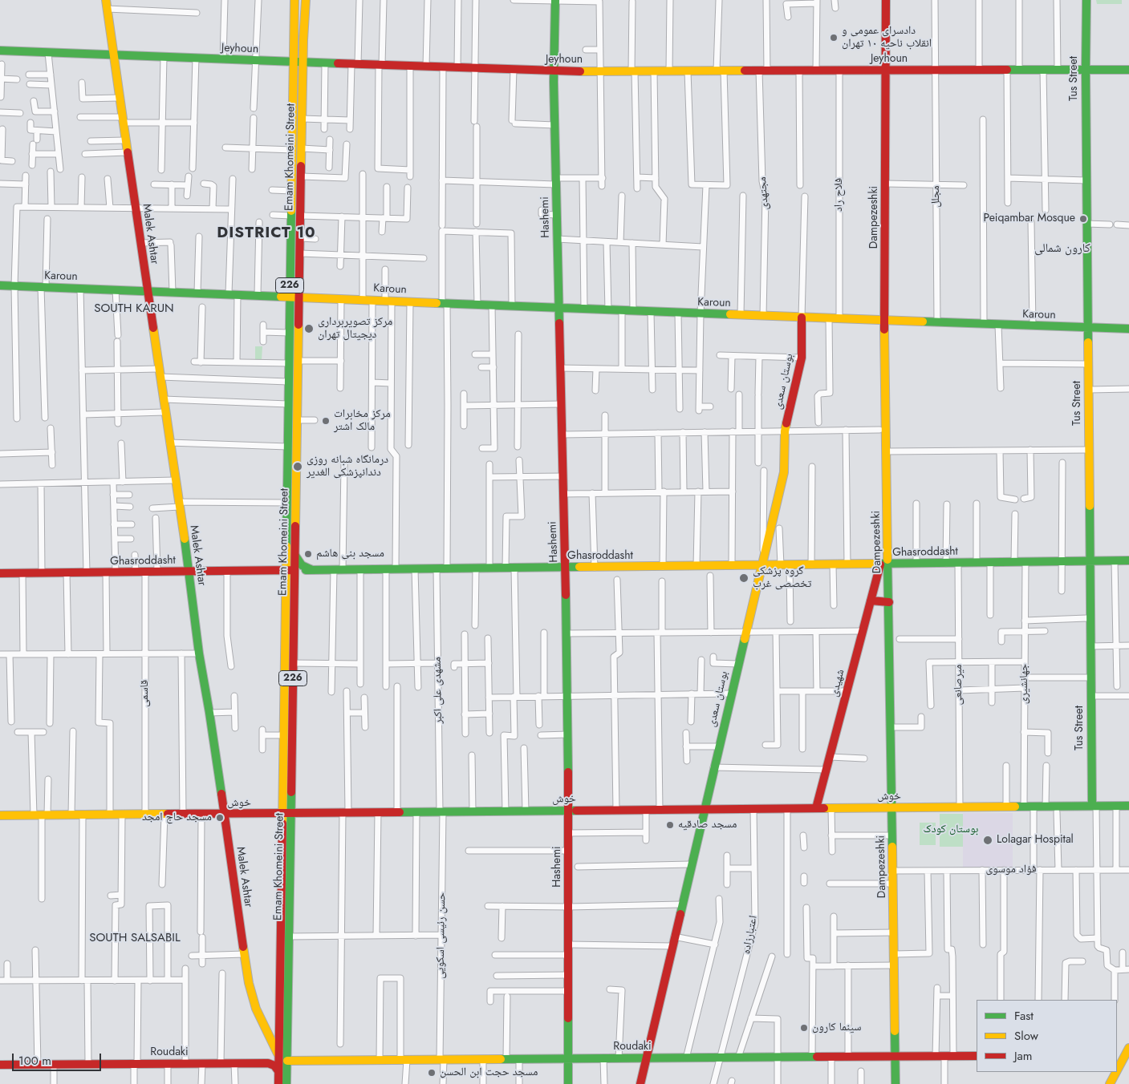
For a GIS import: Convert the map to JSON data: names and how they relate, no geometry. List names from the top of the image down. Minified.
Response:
{"streets":{"main road":["Jeyhoun","Tus Street","Emam Khomeini Street","Hashemi","Dampezeshki","Malek Ashtar","Karoun","226","بوستان سعدی","Ghasroddasht","شهیدی","خوش","Roudaki"],"street":["مجتهدی","فلاح راد","مجلل","جهانشیری","میرصانعی","مشهدی علی اکبر","قاسمی","فؤاد موسوی","اعتبارزاده","حسن رئیسی اسکویی"]},"crossings":[["Jeyhoun","Tus Street"],["Jeyhoun","Emam Khomeini Street"],["Jeyhoun","مجتهدی"],["Jeyhoun","فلاح راد"],["Jeyhoun","مجلل"],["Jeyhoun","Hashemi"],["Jeyhoun","Dampezeshki"],["Jeyhoun","Malek Ashtar"],["Tus Street","Karoun"],["Tus Street","Ghasroddasht"],["Tus Street","خوش"],["Emam Khomeini Street","Malek Ashtar"],["Emam Khomeini Street","Karoun"],["Emam Khomeini Street","Ghasroddasht"],["Emam Khomeini Street","خوش"],["Emam Khomeini Street","Roudaki"],["مجتهدی","Karoun"],["فلاح راد","Karoun"],["مجلل","Karoun"],["Hashemi","Karoun"],["Hashemi","Ghasroddasht"],["Hashemi","خوش"],["Hashemi","Roudaki"],["Dampezeshki","Karoun"],["Dampezeshki","Ghasroddasht"],["Dampezeshki","شهیدی"],["Dampezeshki","خوش"],["Dampezeshki","فؤاد موسوی"],["Dampezeshki","Roudaki"],["Malek Ashtar","Karoun"],["Malek Ashtar","Ghasroddasht"],["Malek Ashtar","خوش"],["Karoun","بوستان سعدی"],["بوستان سعدی","Ghasroddasht"],["بوستان سعدی","خوش"],["بوستان سعدی","Roudaki"],["Ghasroddasht","شهیدی"],["Ghasroddasht","جهانشیری"],["Ghasroddasht","میرصانعی"],["Ghasroddasht","مشهدی علی اکبر"],["Ghasroddasht","قاسمی"],["شهیدی","خوش"],["جهانشیری","خوش"],["میرصانعی","خوش"],["مشهدی علی اکبر","خوش"],["مشهدی علی اکبر","حسن رئیسی اسکویی"],["قاسمی","خوش"],["خوش","اعتبارزاده"],["خوش","حسن رئیسی اسکویی"],["اعتبارزاده","Roudaki"],["حسن رئیسی اسکویی","Roudaki"]],"districts":["DISTRICT 10","کارون شمالی","SOUTH KARUN","SOUTH SALSABIL"],"parks":["بوستان کودک"],"places":["دادسرای عمومی و انقلاب ناحیه ۱۰ تهران","Peiqambar Mosque","مرکز تصویربرداری دیجیتال تهران","مرکز مخابرات مالک اشتر","درمانگاه شبانه روزی دندانپزشکی الغدیر","مسجد بنی هاشم","گروه پزشکی تخصصی غرب","مسجد حاج امجد","مسجد صادقیه","Lolagar Hospital","سینما کارون","مسجد حجت ابن الحسن"],"legend":["Fast","Slow","Jam"],"scale_bar":"100 m"}
